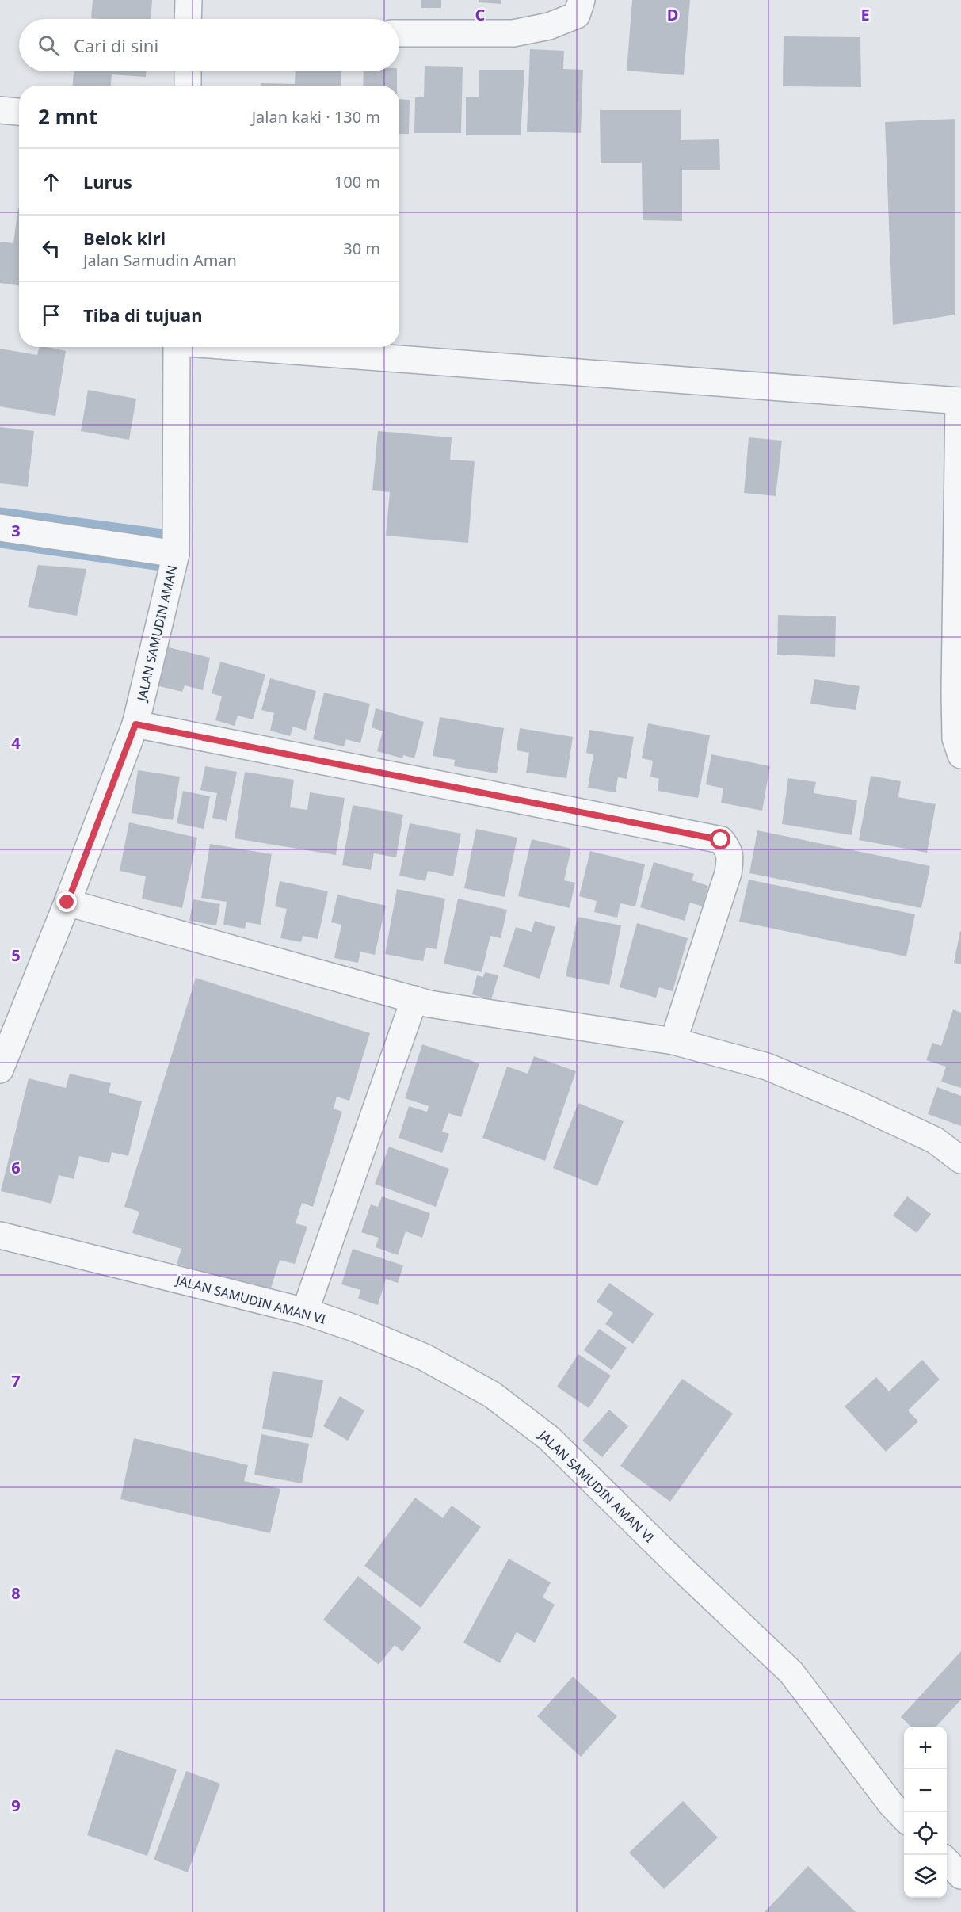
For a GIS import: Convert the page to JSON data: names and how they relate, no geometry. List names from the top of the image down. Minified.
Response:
{"streets":{"street":["JALAN SAMUDIN AMAN","JALAN SAMUDIN AMAN VI"]},"page":{"search":"Cari di sini","heading":["2 mnt","Jalan kaki · 130 m"],"list":[["Lurus","100 m"],["Belok kiri","Jalan Samudin Aman","30 m"],"Tiba di tujuan"],"map_buttons":["+","−"]},"grid":{"columns":["C","D","E"],"rows":["3","4","5","6","7","8","9"]}}
